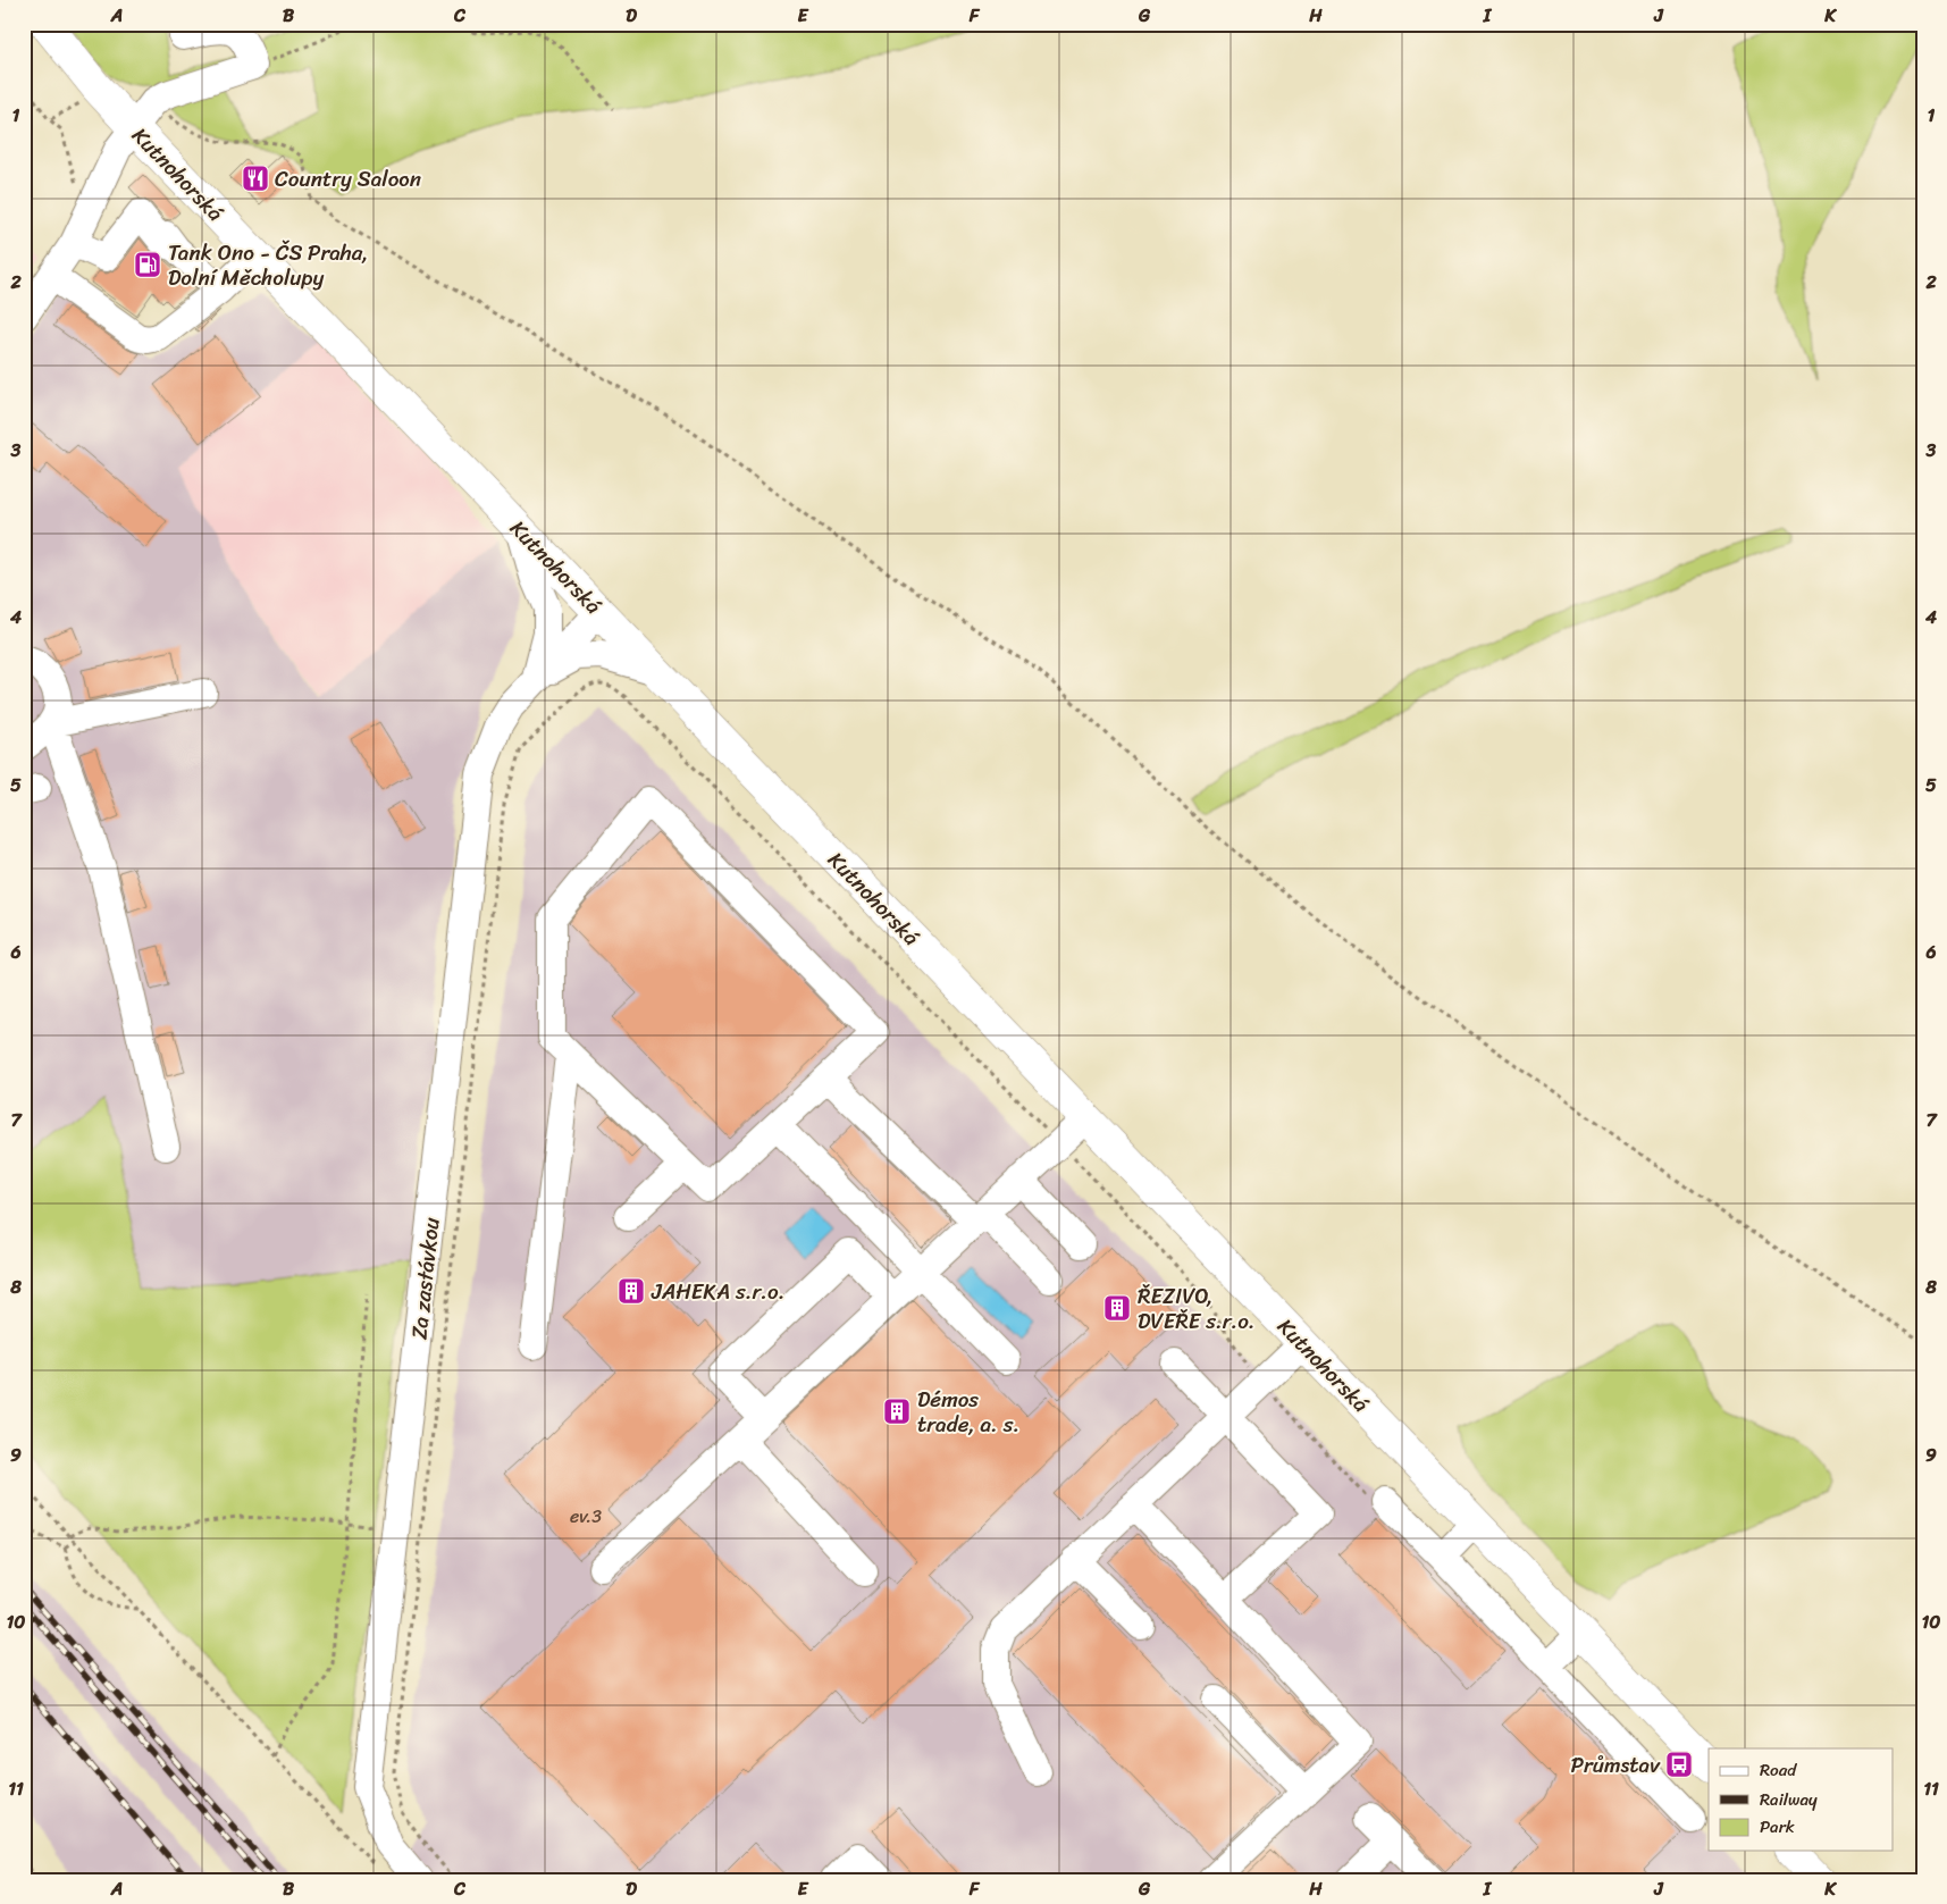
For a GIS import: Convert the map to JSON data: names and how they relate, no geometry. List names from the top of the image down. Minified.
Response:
{"streets":{"main road":["Kutnohorská"],"street":["Za zastávkou"]},"crossings":[["Kutnohorská","Za zastávkou"]],"places":{"restaurant":["Country Saloon"],"fuel station":["Tank Ono - ČS Praha, Dolní Měcholupy"],"building":["JAHEKA s.r.o.","ŘEZIVO, DVEŘE s.r.o.","Démos trade, a. s."],"bus stop":["Průmstav"]},"house_numbers":["ev.3"],"legend":["Road","Railway","Park"],"grid":{"columns":["A","B","C","D","E","F","G","H","I","J","K"],"rows":["1","2","3","4","5","6","7","8","9","10","11"]}}
